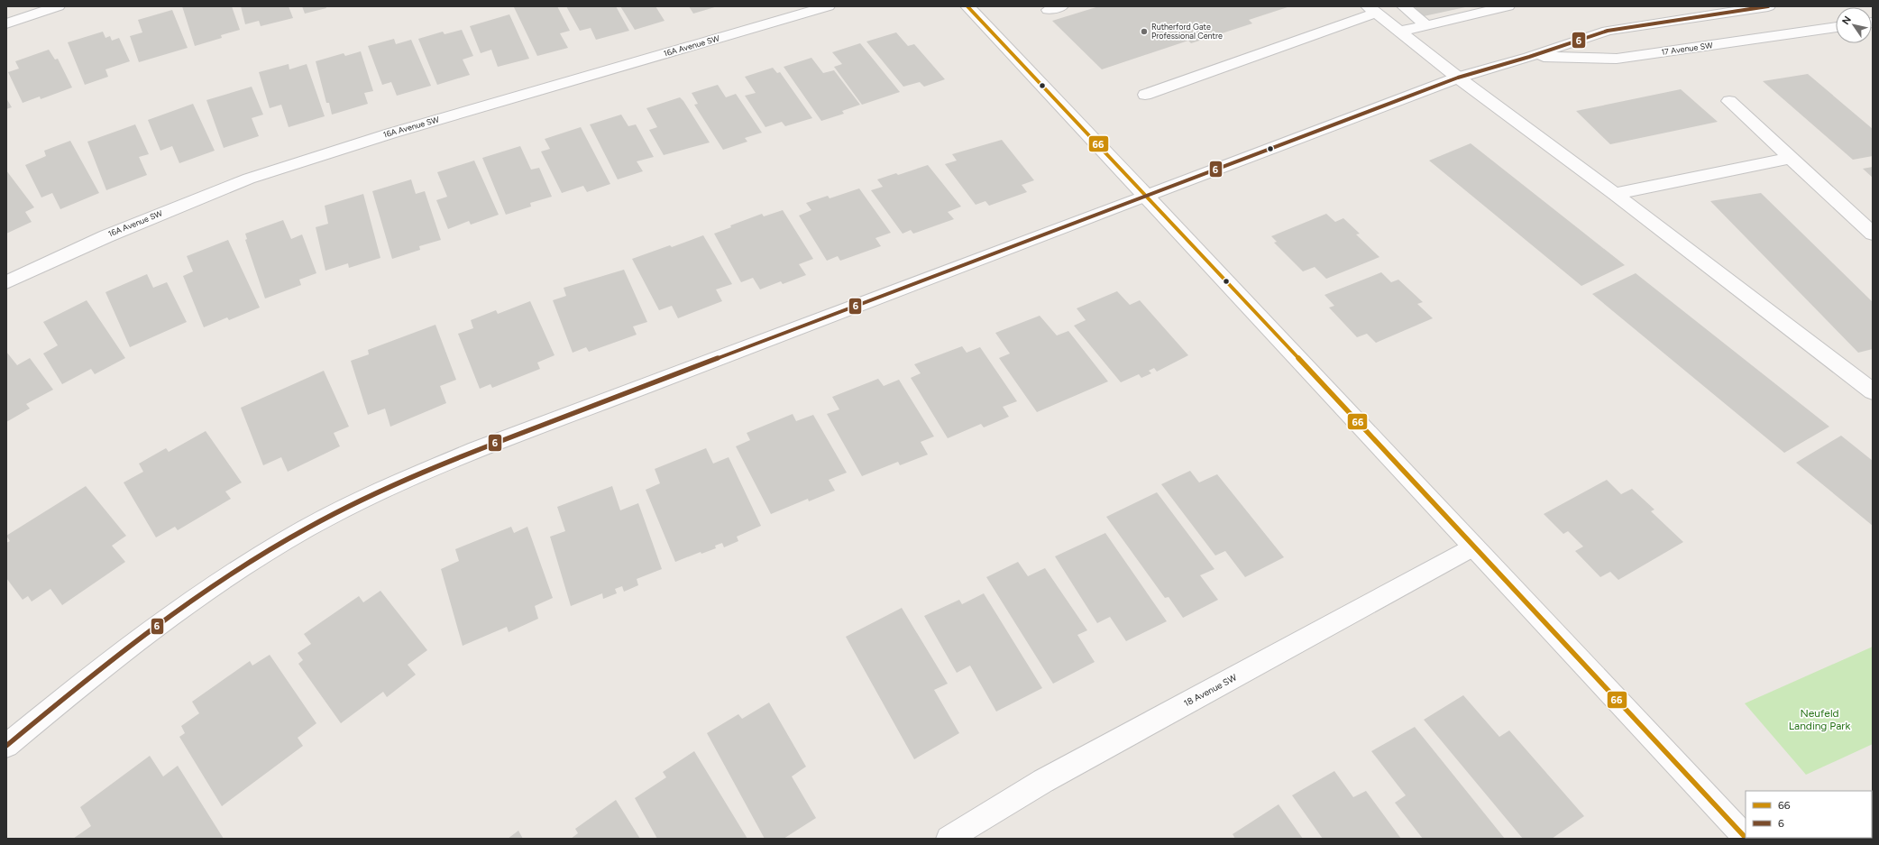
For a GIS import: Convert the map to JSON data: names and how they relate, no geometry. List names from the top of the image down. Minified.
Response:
{"streets":{"street":["16A Avenue SW","17 Avenue SW","18 Avenue SW"]},"parks":["Neufeld Landing Park"],"places":["Rutherford Gate Professional Centre"],"lines":["transit line 66","transit line 6"],"legend":["66","6"],"north":"top left"}
